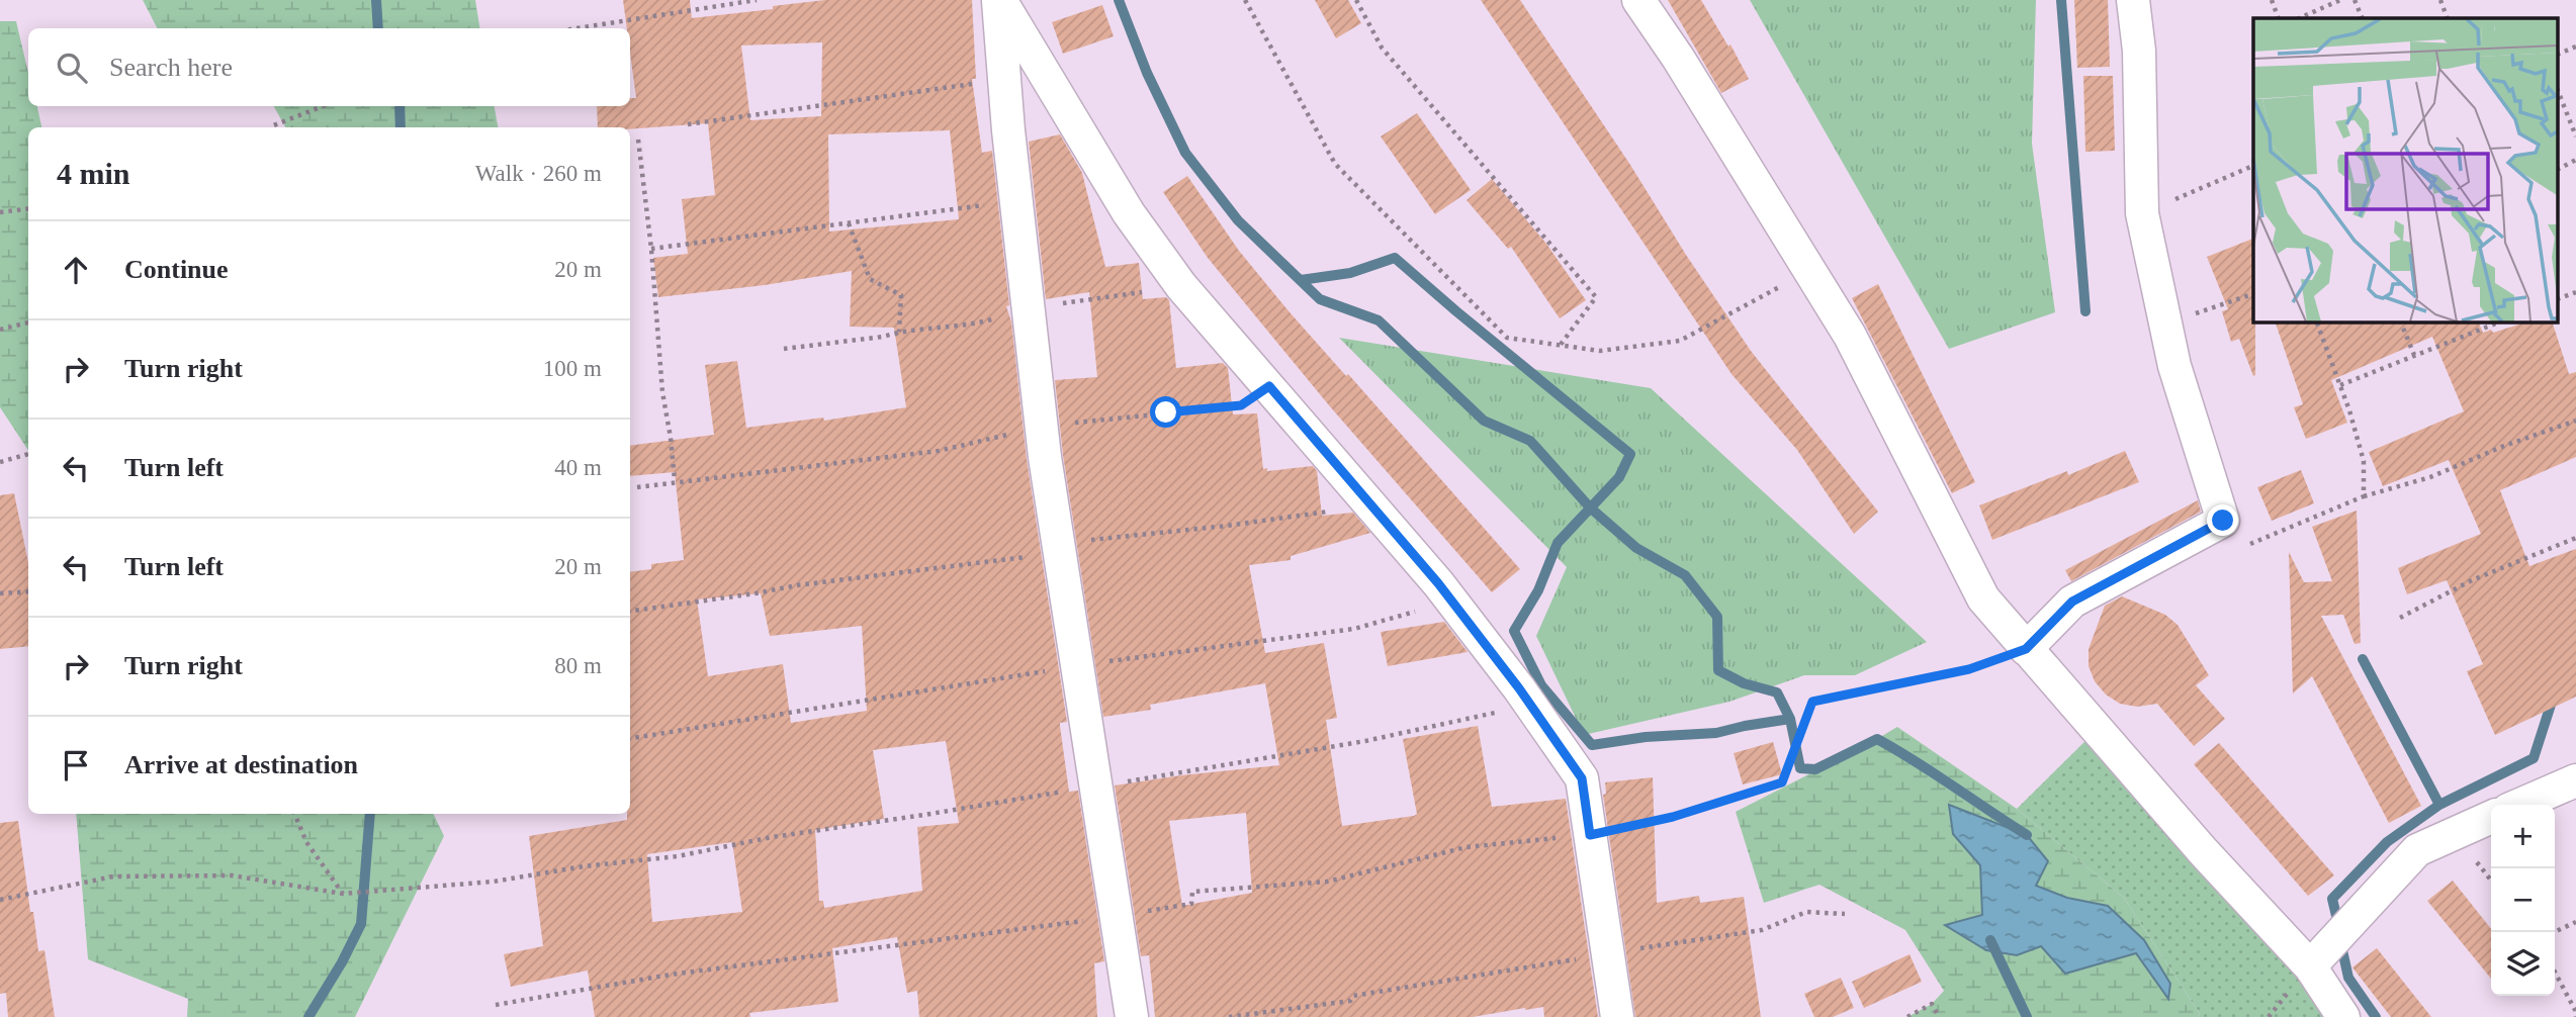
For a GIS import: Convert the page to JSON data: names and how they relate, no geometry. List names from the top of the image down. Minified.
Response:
{"page":{"search":"Search here","heading":["4 min","Walk · 260 m"],"list":[["Continue","20 m"],["Turn right","100 m"],["Turn left","40 m"],["Turn left","20 m"],["Turn right","80 m"],"Arrive at destination"],"map_buttons":["+","−"]}}
